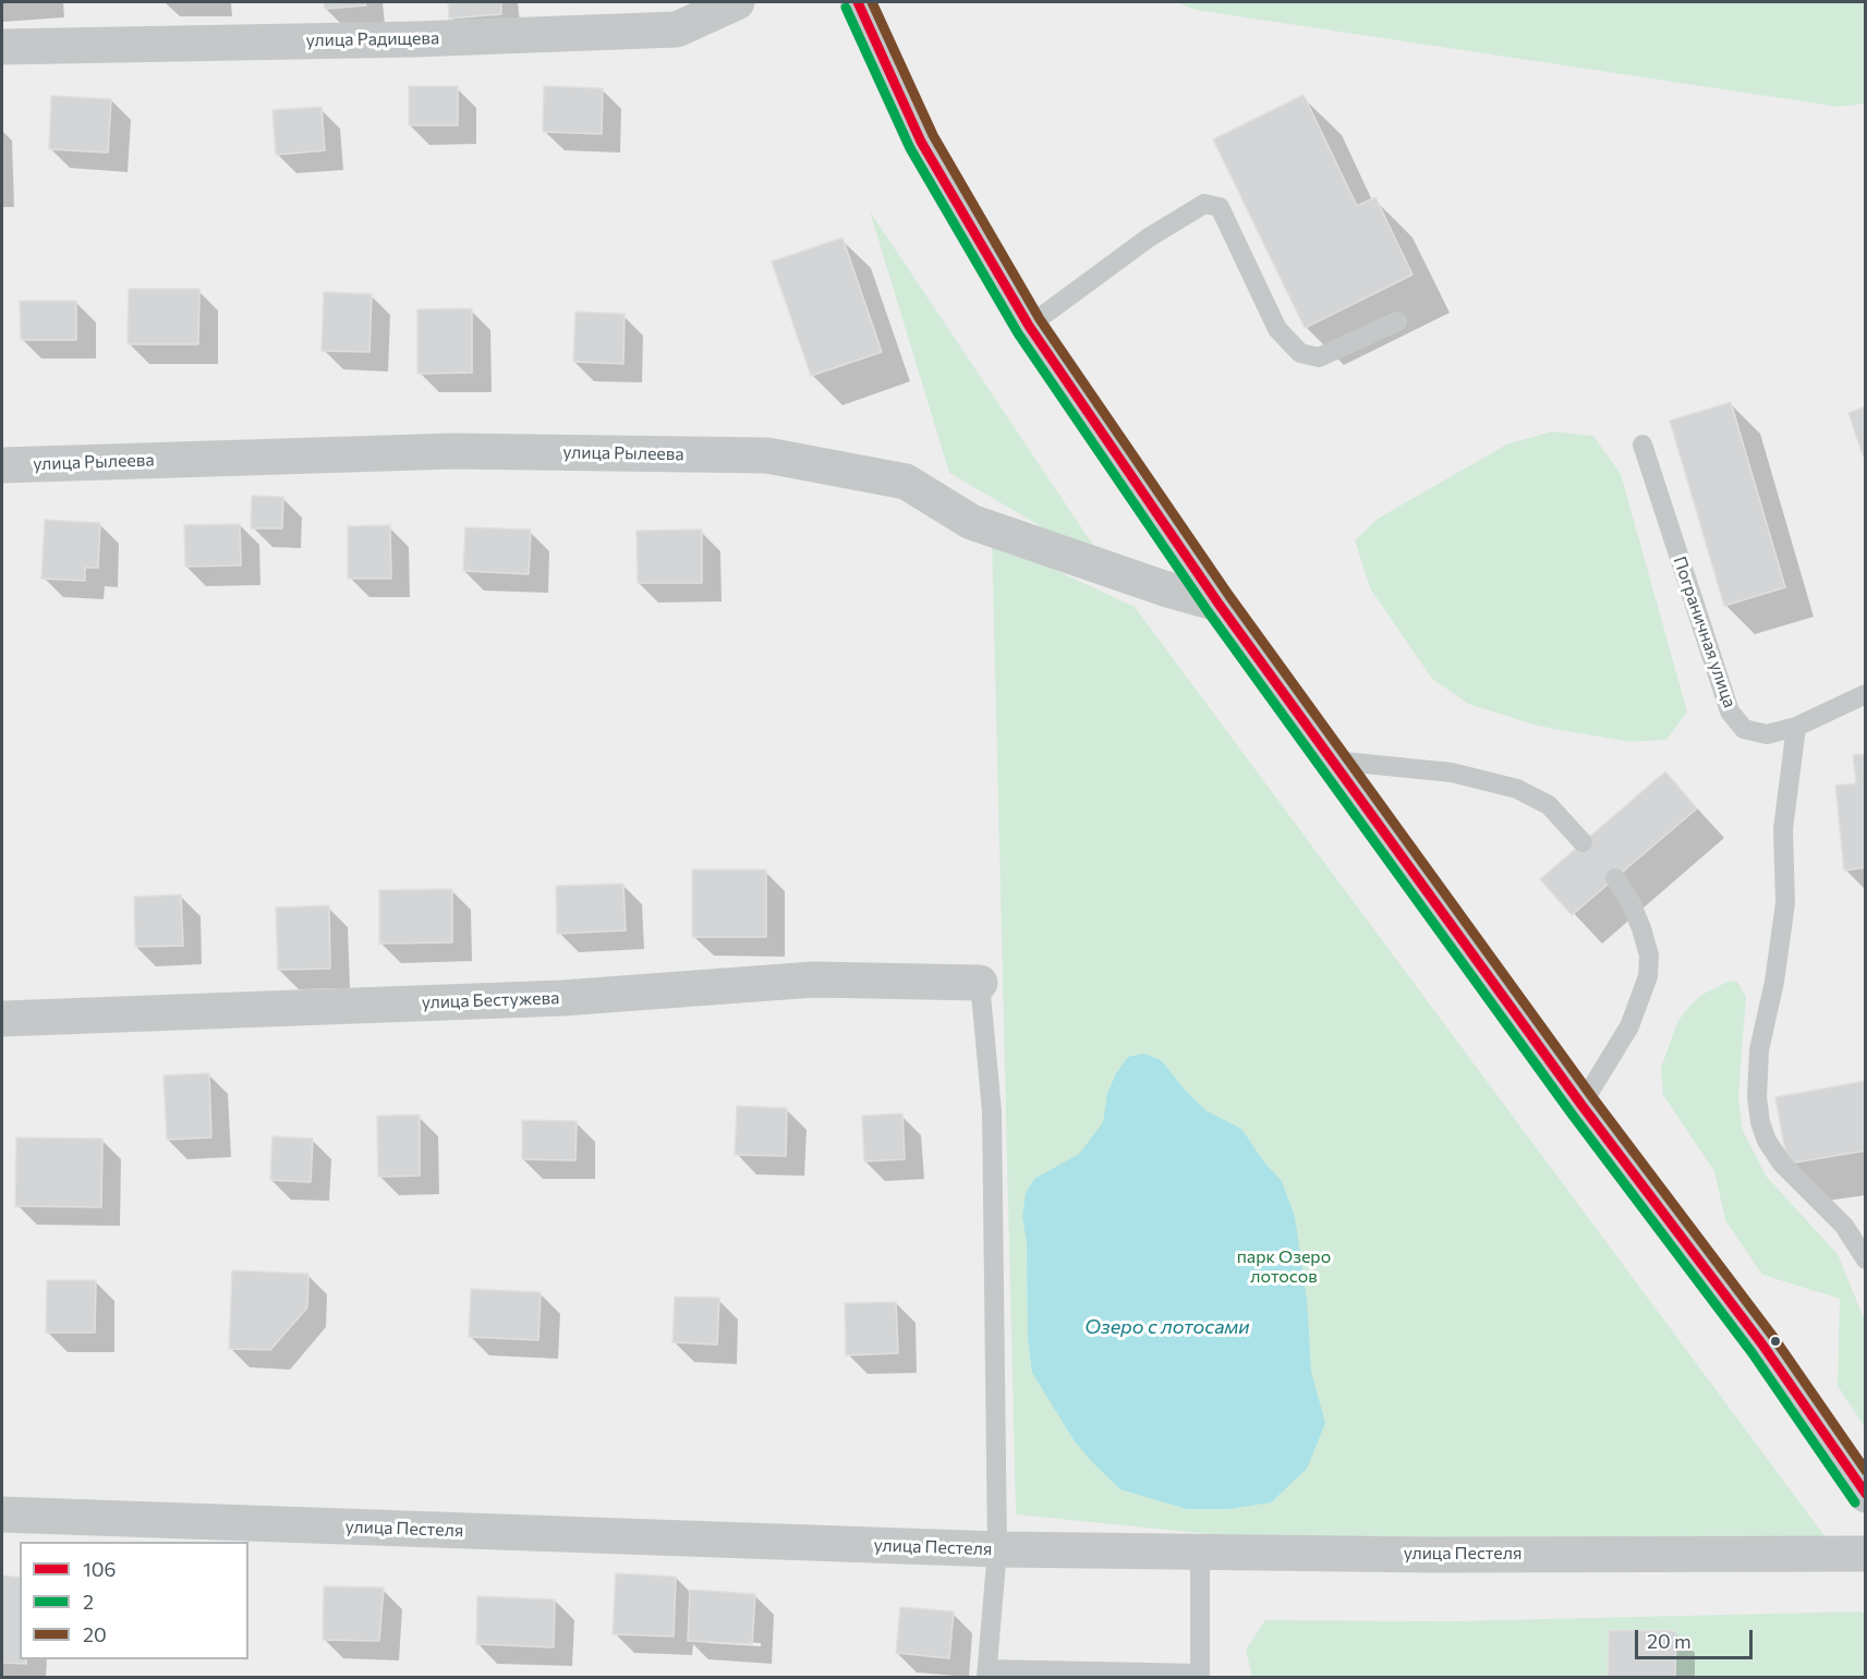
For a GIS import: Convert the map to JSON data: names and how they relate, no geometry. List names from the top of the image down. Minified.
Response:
{"streets":{"street":["улица Радищева","улица Рылеева","улица Бестужева","улица Пестеля"],"lane":["Пограничная улица"]},"water":["Озеро с лотосами"],"parks":["парк Озеро лотосов"],"lines":["transit line 106","transit line 20","transit line 2"],"legend":["106","2","20"],"scale_bar":"20 m"}
